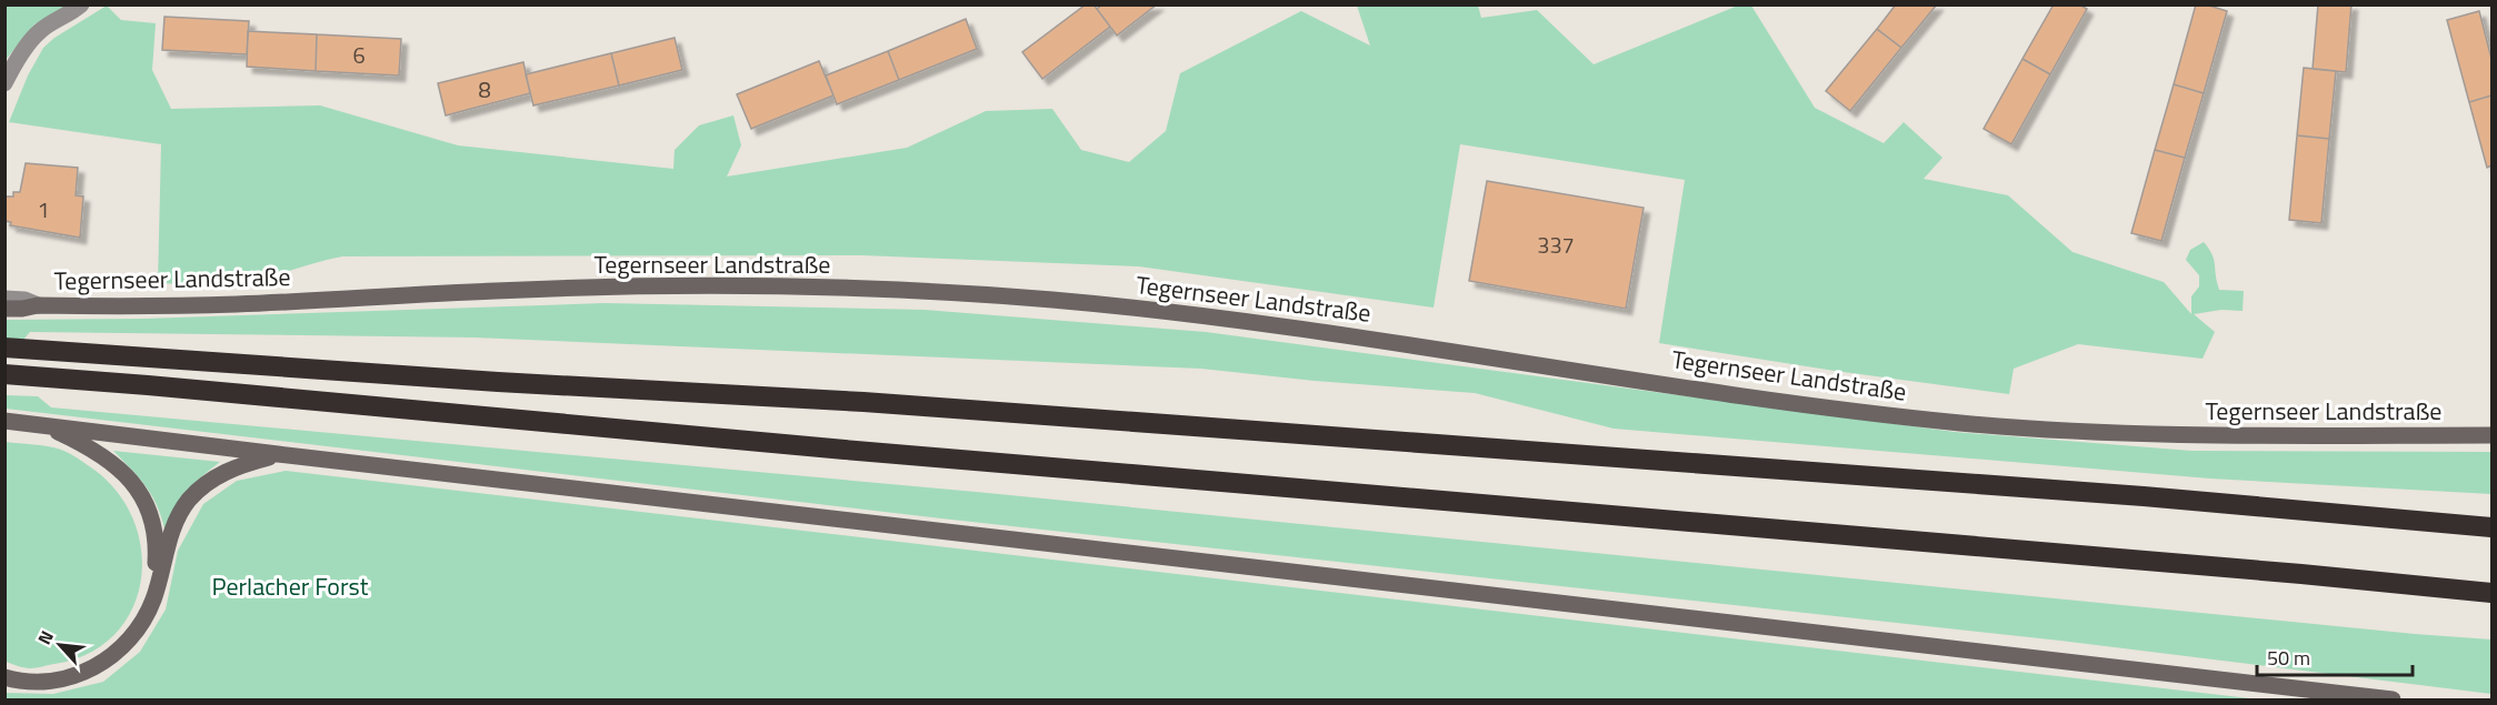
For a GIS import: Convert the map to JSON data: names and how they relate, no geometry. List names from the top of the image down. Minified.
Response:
{"streets":{"main road":["Tegernseer Landstraße"]},"parks":["Perlacher Forst"],"house_numbers":["6","8","1","337"],"scale_bar":"50 m","north":"top left"}
